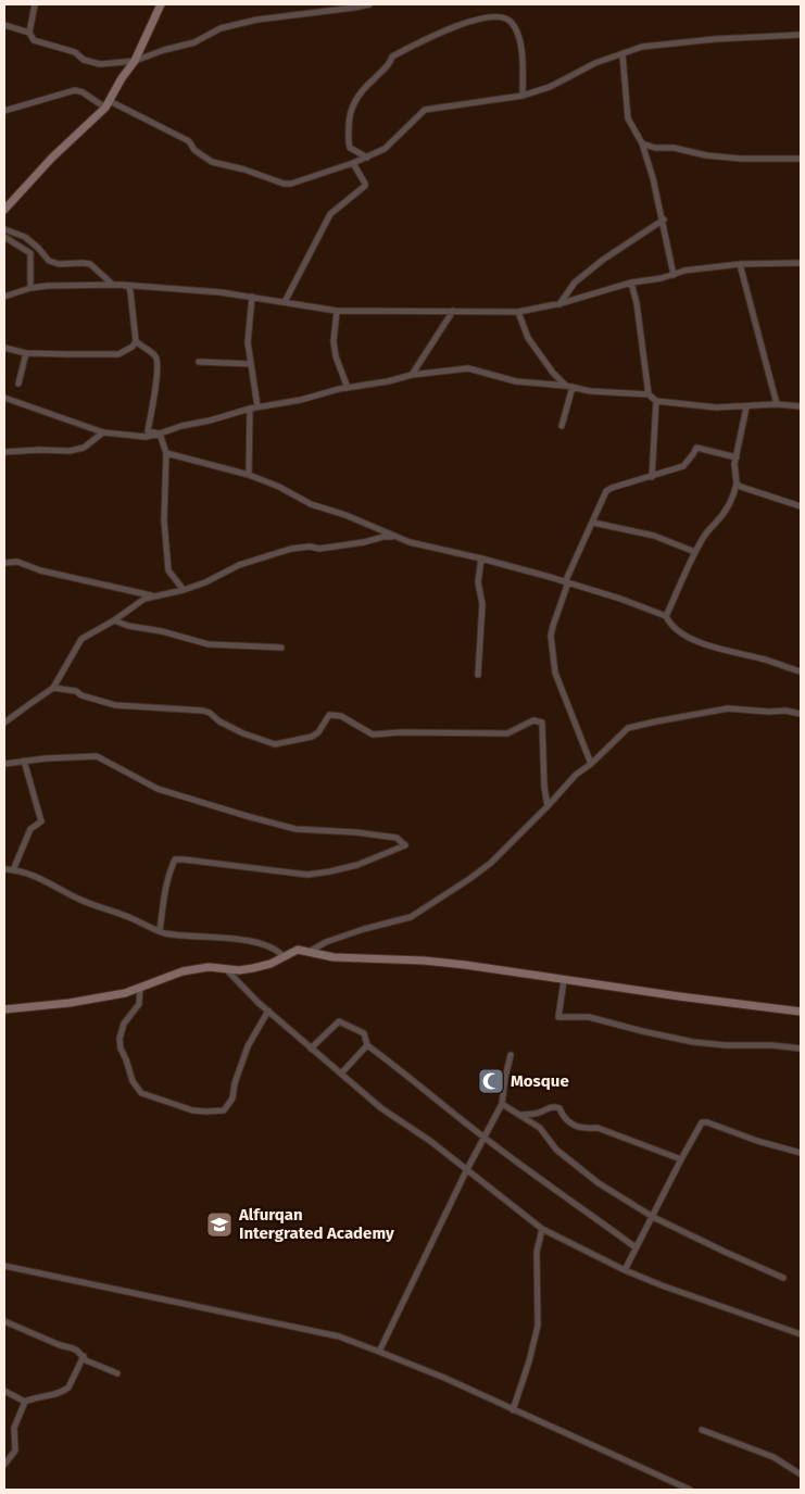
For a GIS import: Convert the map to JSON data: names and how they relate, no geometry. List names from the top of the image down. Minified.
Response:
{"places":{"mosque":["Mosque"],"school or university":["Alfurqan Intergrated Academy"]}}
